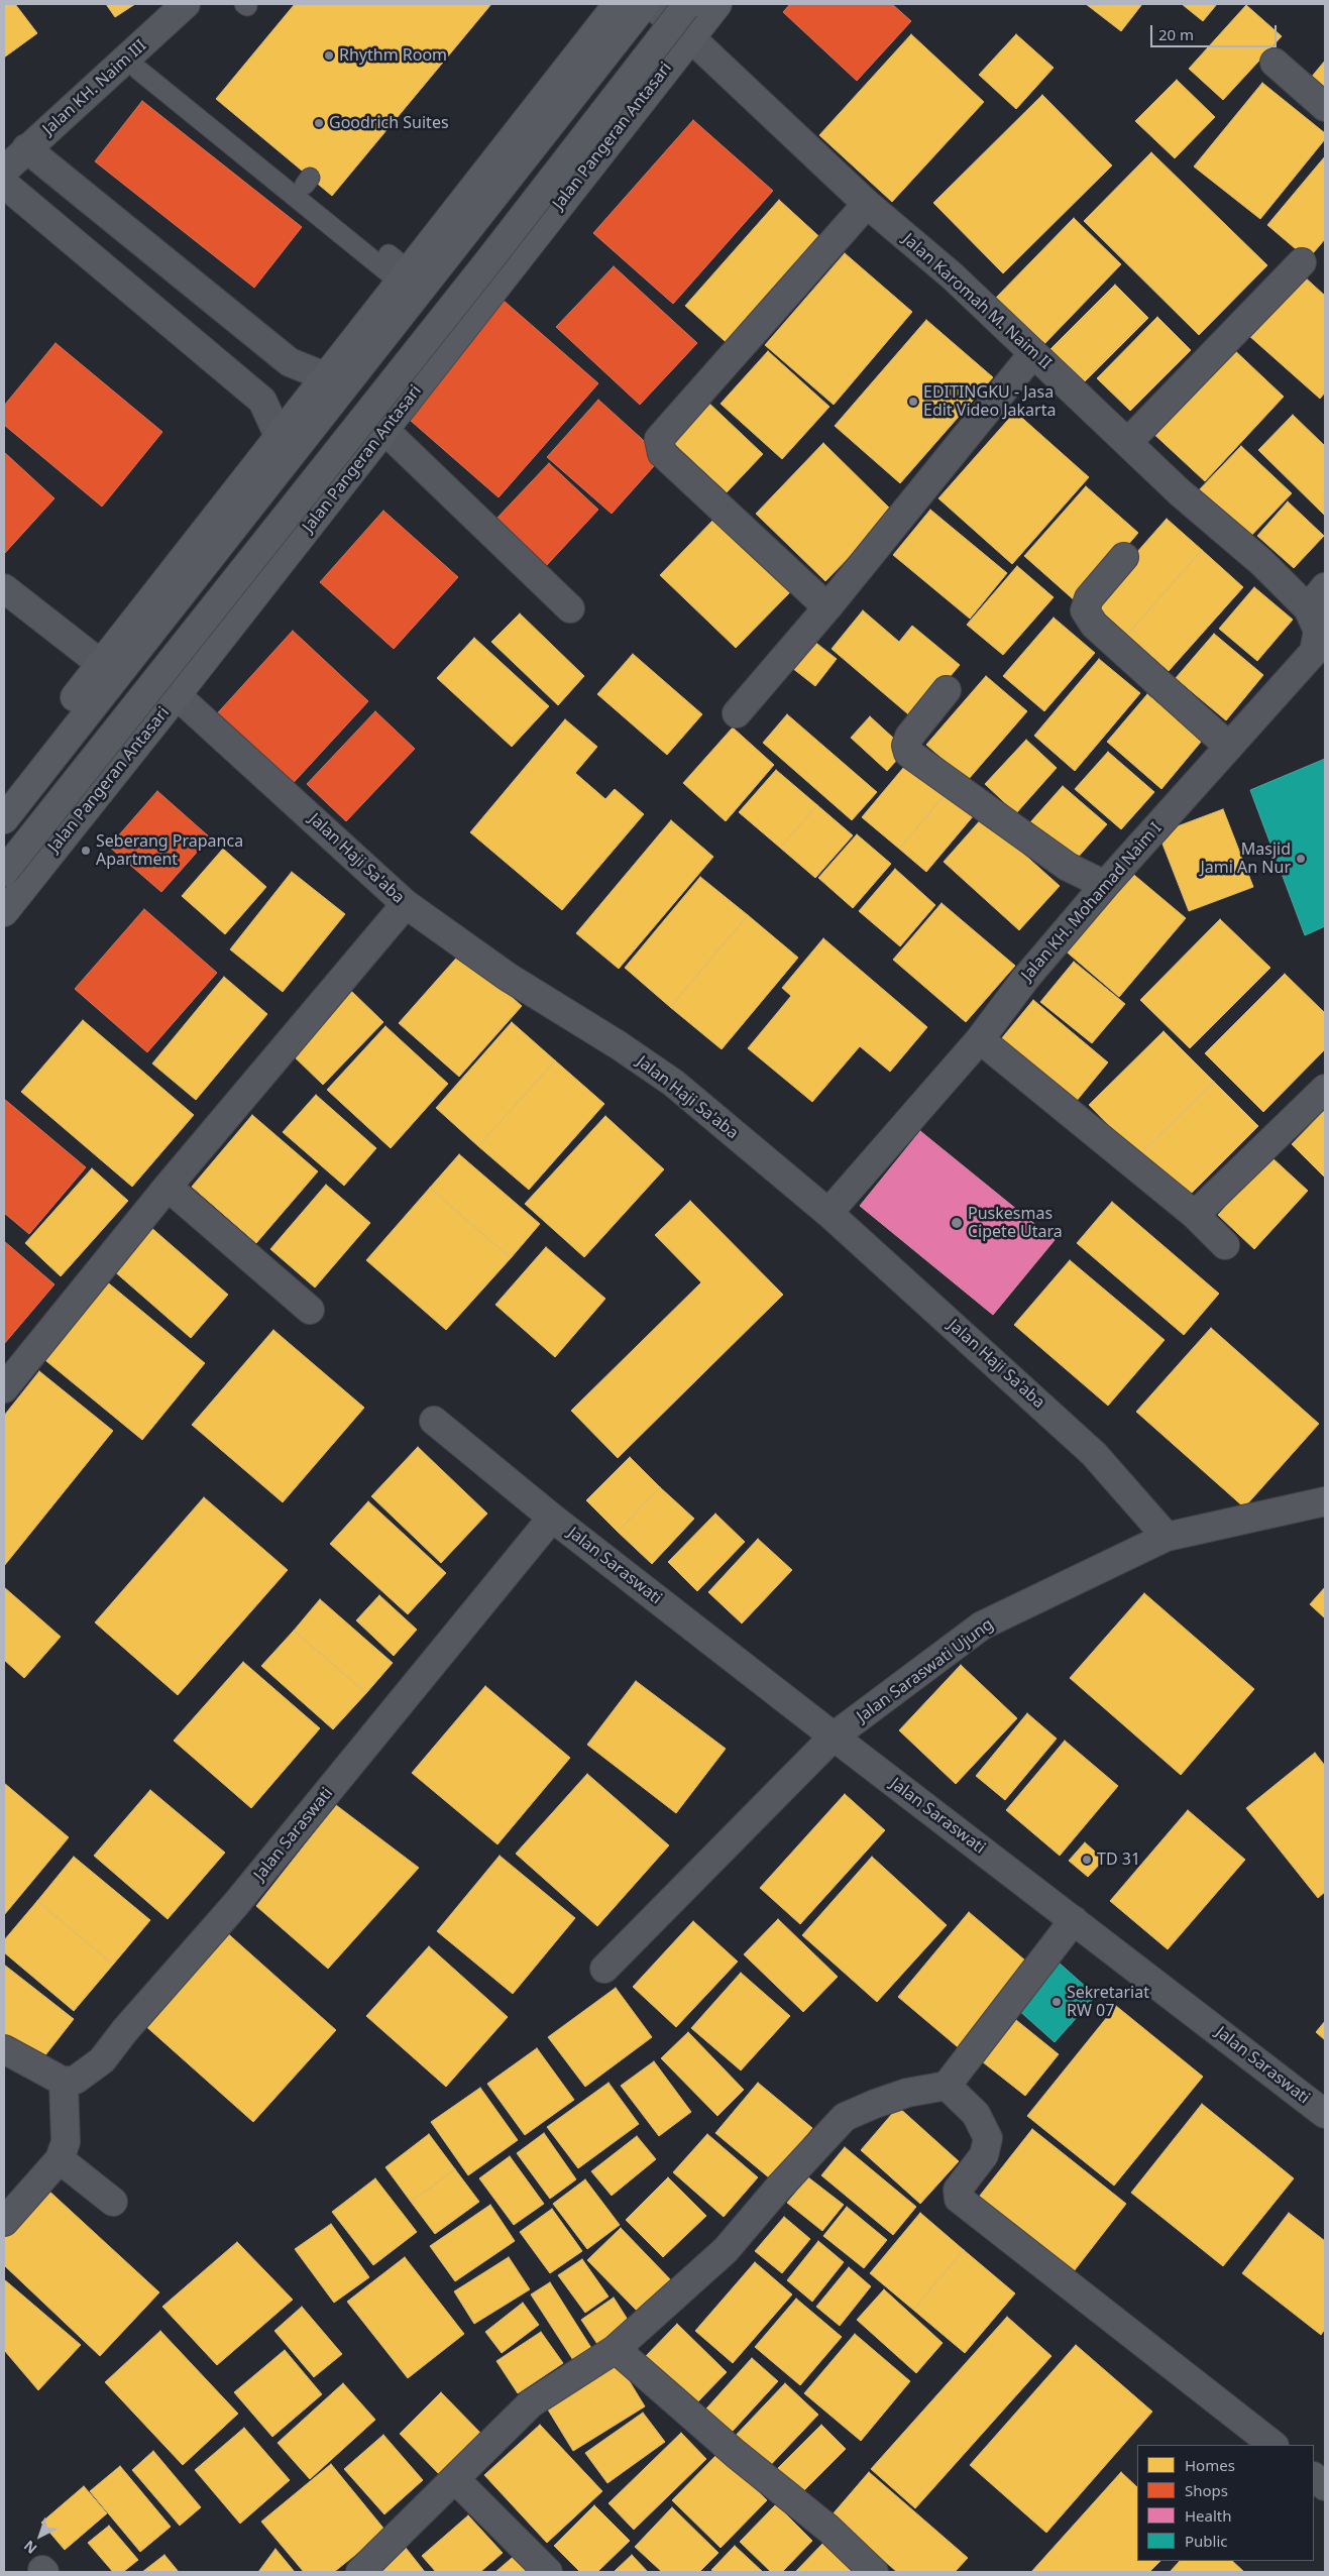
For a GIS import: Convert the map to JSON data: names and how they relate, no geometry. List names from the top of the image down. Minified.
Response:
{"streets":{"main road":["Jalan Pangeran Antasari"],"street":["Jalan KH. Naim III","Jalan Karomah M. Naim II","Jalan Haji Sa'aba","Jalan KH. Mohamad Naim I","Jalan Saraswati","Jalan Saraswati Ujung"]},"crossings":[["Jalan Pangeran Antasari","Jalan Karomah M. Naim II"],["Jalan Pangeran Antasari","Jalan Haji Sa'aba"],["Jalan Karomah M. Naim II","Jalan KH. Mohamad Naim I"],["Jalan Haji Sa'aba","Jalan KH. Mohamad Naim I"],["Jalan Haji Sa'aba","Jalan Saraswati Ujung"],["Jalan Saraswati","Jalan Saraswati Ujung"]],"places":["Rhythm Room","Goodrich Suites","EDITINGKU - Jasa Edit Video Jakarta","Seberang Prapanca Apartment","Masjid Jami An Nur","Puskesmas Cipete Utara","TD 31","Sekretariat RW 07"],"legend":["Homes","Shops","Health","Public"],"scale_bar":"20 m","north":"bottom left"}
